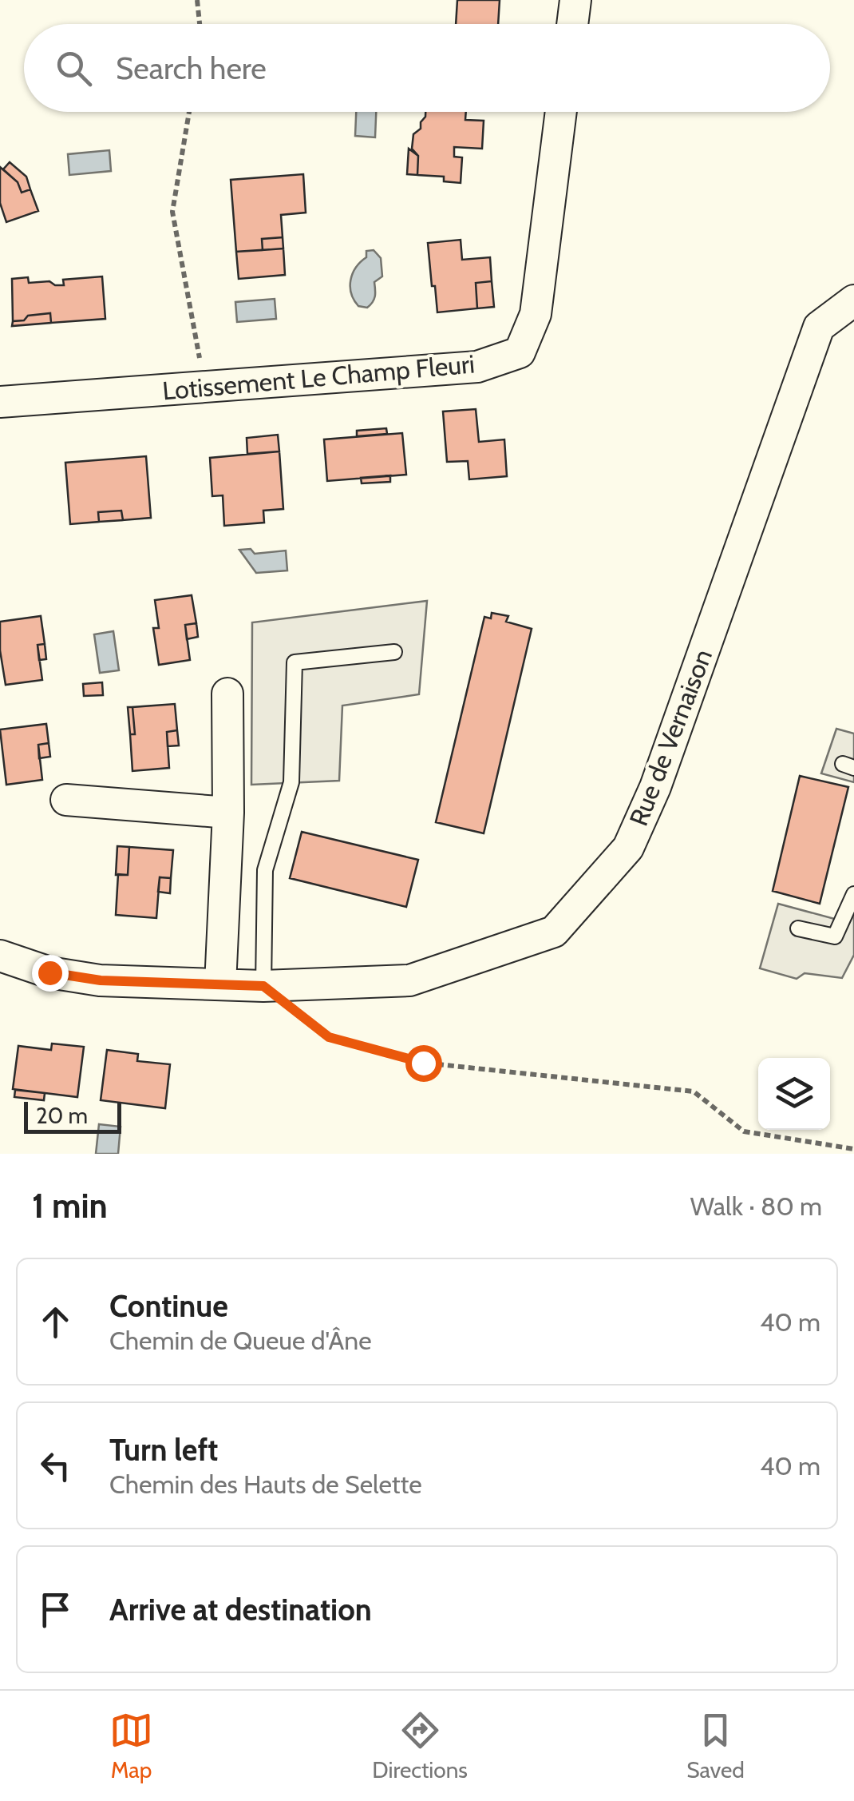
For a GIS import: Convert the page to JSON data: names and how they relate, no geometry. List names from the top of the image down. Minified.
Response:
{"streets":{"street":["Lotissement Le Champ Fleuri","Rue de Vernaison"]},"scale_bar":"20 m","page":{"search":"Search here","scale":"20 m","heading":["1 min","Walk · 80 m"],"list":[["Continue","Chemin de Queue d'Âne","40 m"],["Turn left","Chemin des Hauts de Selette","40 m"],"Arrive at destination"],"nav":["Map","Directions","Saved"]}}
